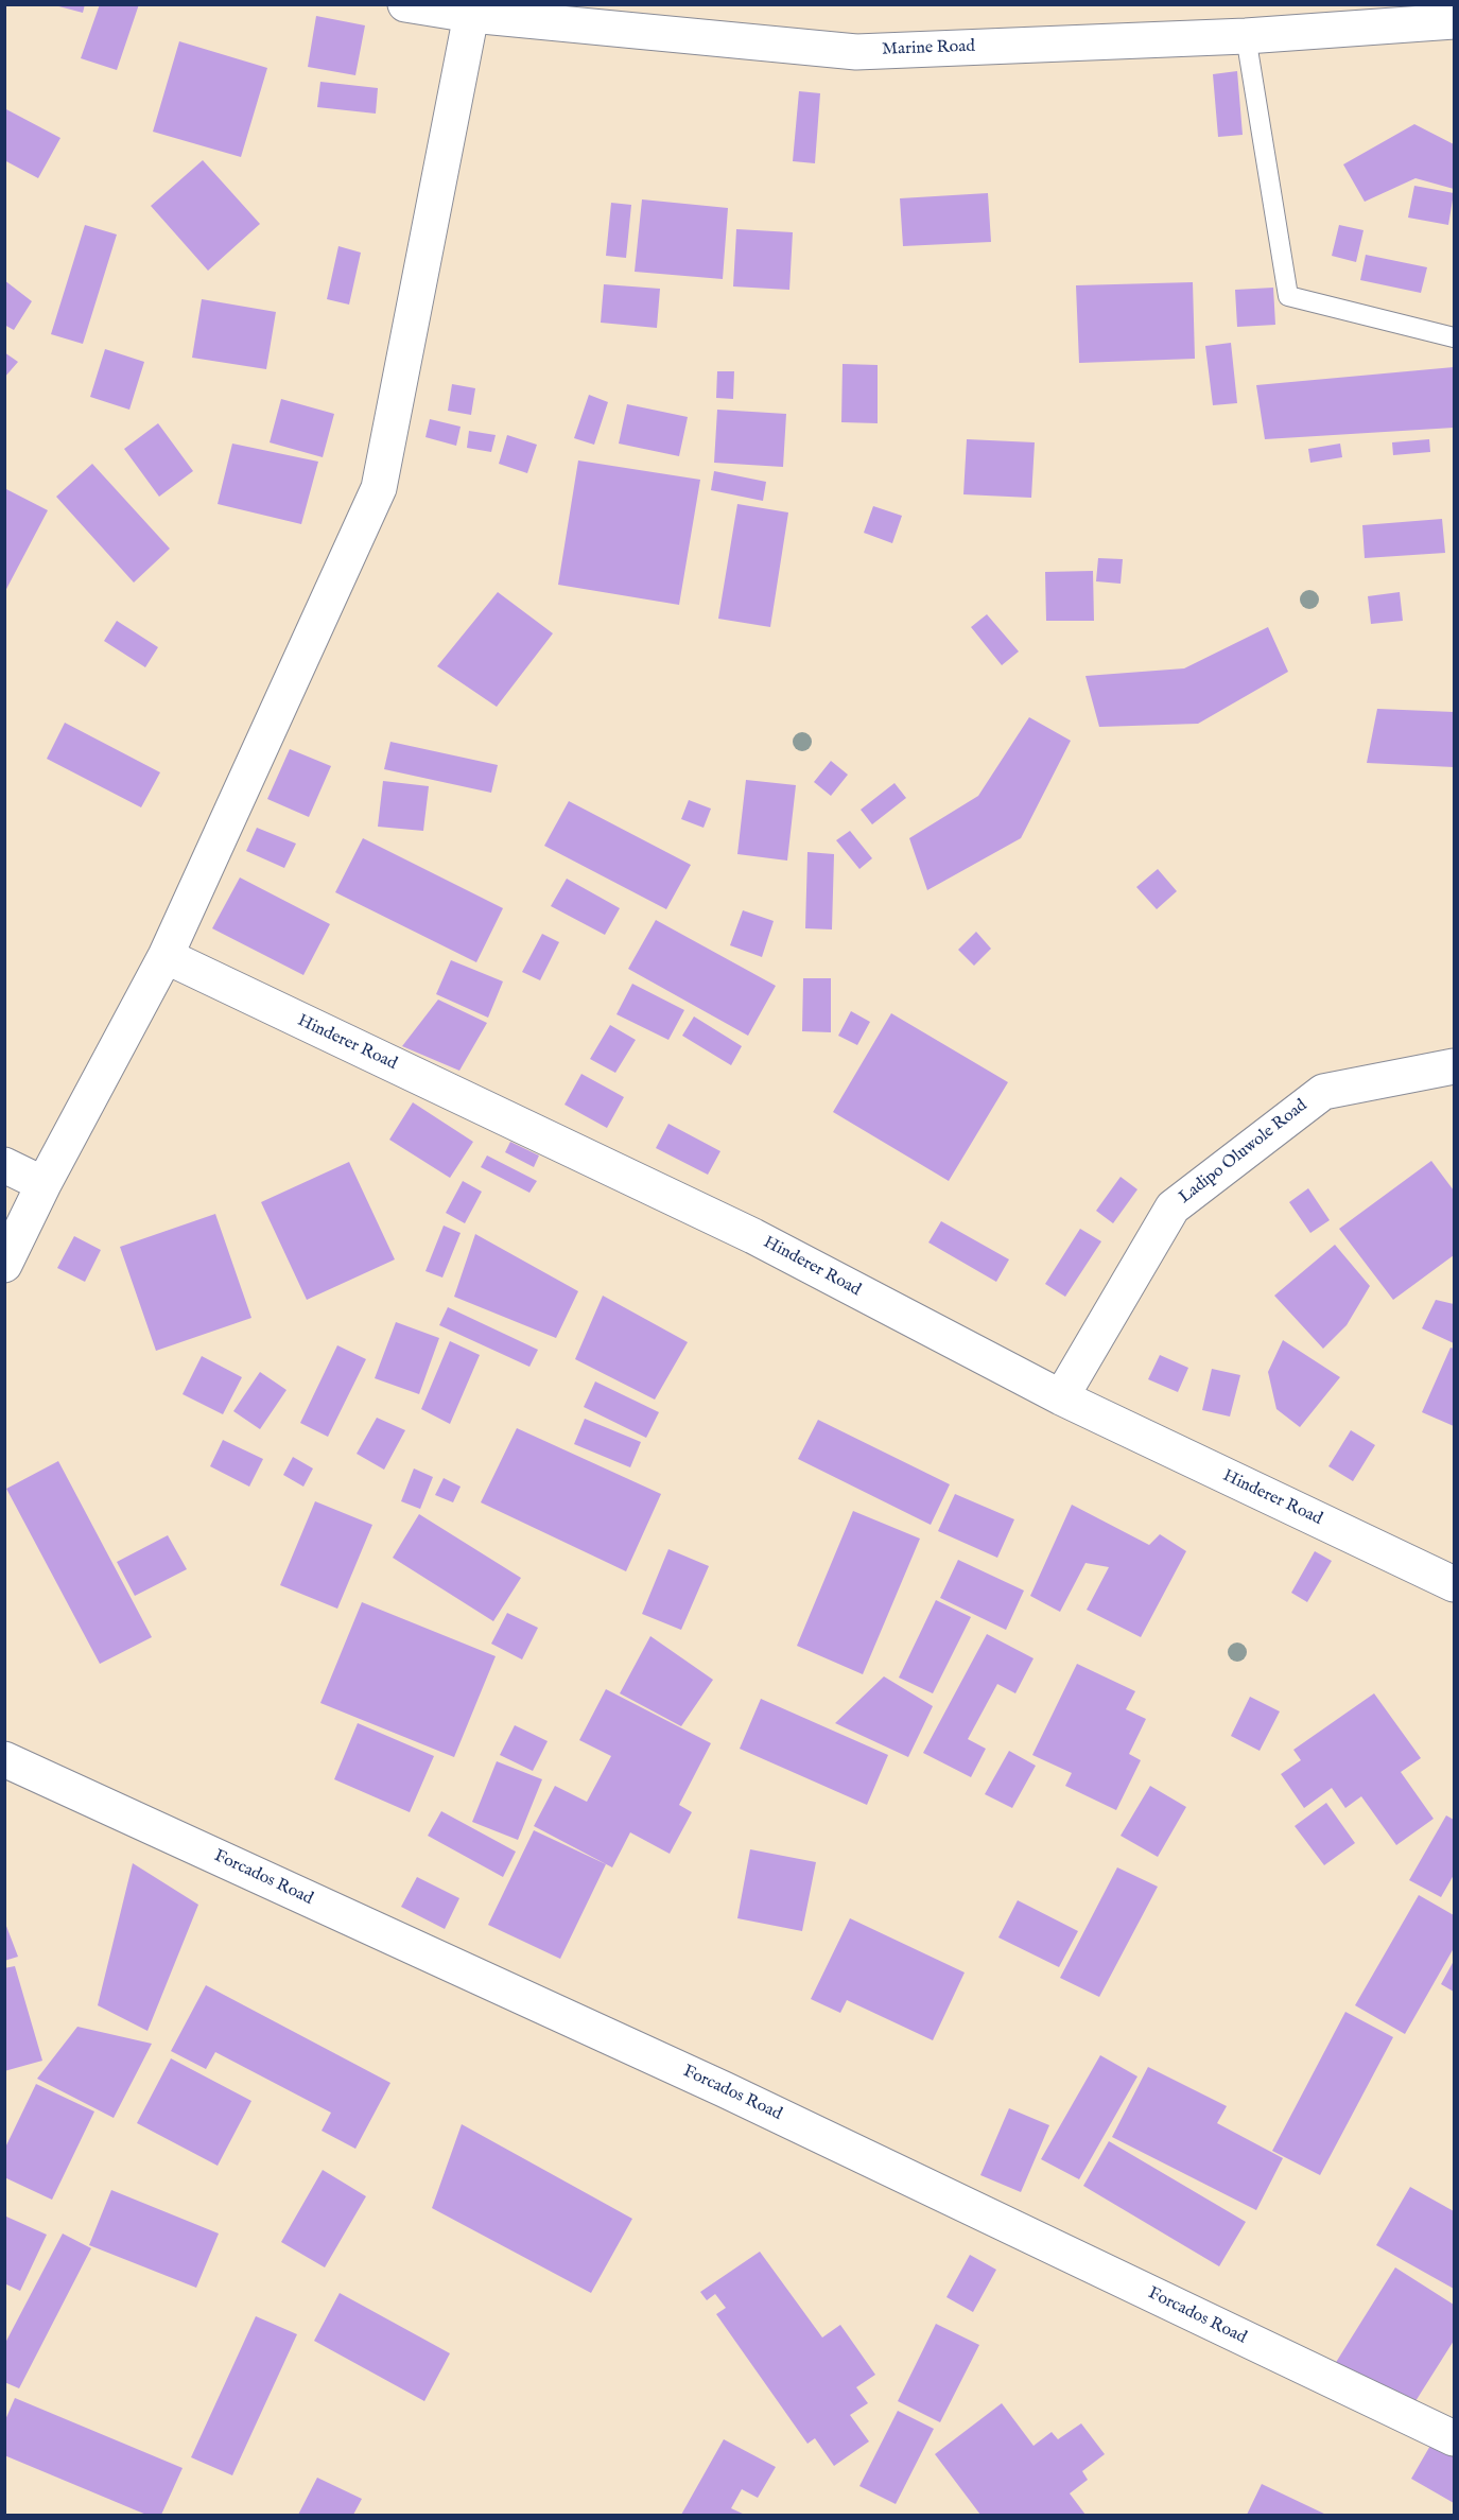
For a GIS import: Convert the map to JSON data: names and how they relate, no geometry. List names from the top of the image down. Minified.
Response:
{"streets":{"street":["Marine Road","Hinderer Road","Ladipo Oluwole Road","Forcados Road"]},"crossings":[["Hinderer Road","Ladipo Oluwole Road"]]}
